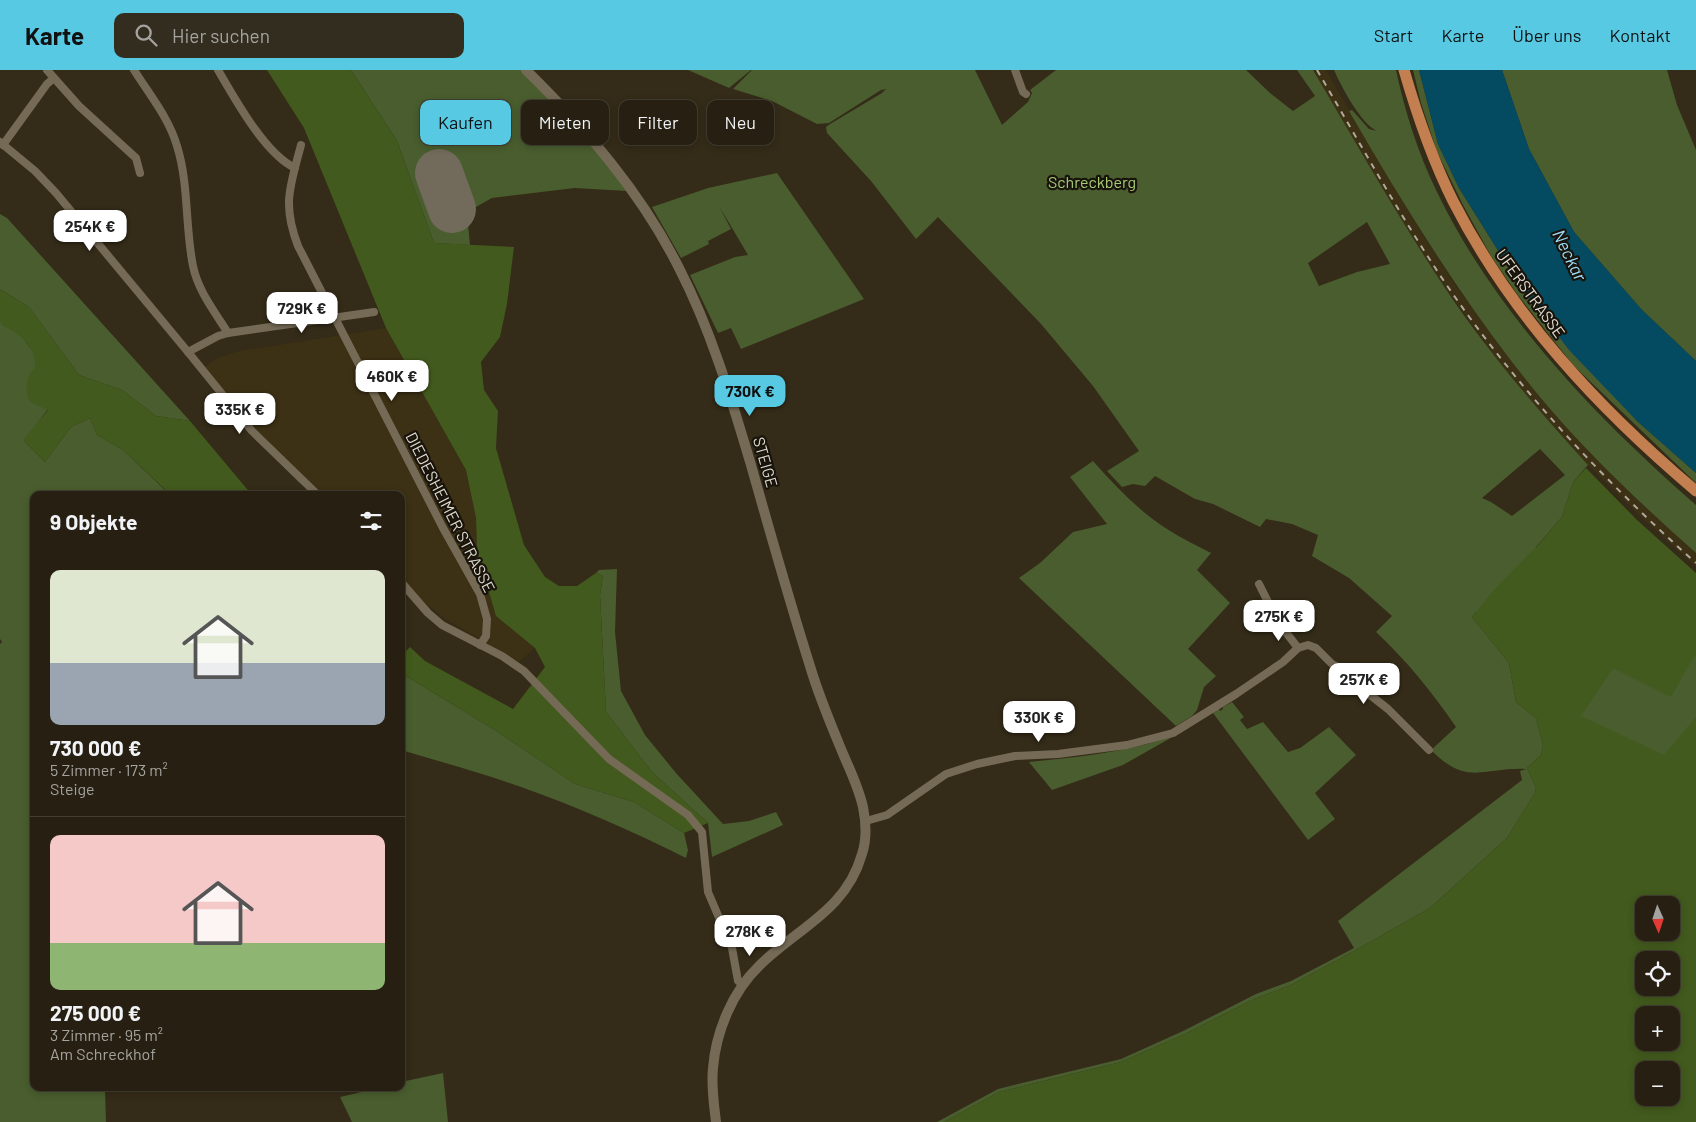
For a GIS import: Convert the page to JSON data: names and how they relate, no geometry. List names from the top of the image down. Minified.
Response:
{"streets":{"main road":["UFERSTRASSE"],"street":["STEIGE","DIEDESHEIMER STRASSE"]},"water":["Neckar"],"parks":["Schreckberg"],"north":"bottom","page":{"header":"Karte","search":"Hier suchen","nav":["Start","Karte","Über uns","Kontakt"],"chip":["Kaufen","Mieten","Filter","Neu"],"price":["254K €","729K €","460K €","730K €","335K €","275K €","257K €","330K €","278K €"],"heading":"9 Objekte","list":[{"name":"730 000 €","note":"5 Zimmer · 173 m² · Steige"},{"name":"275 000 €","note":"3 Zimmer · 95 m² · Am Schreckhof"}],"map_buttons":["+","−"]}}
